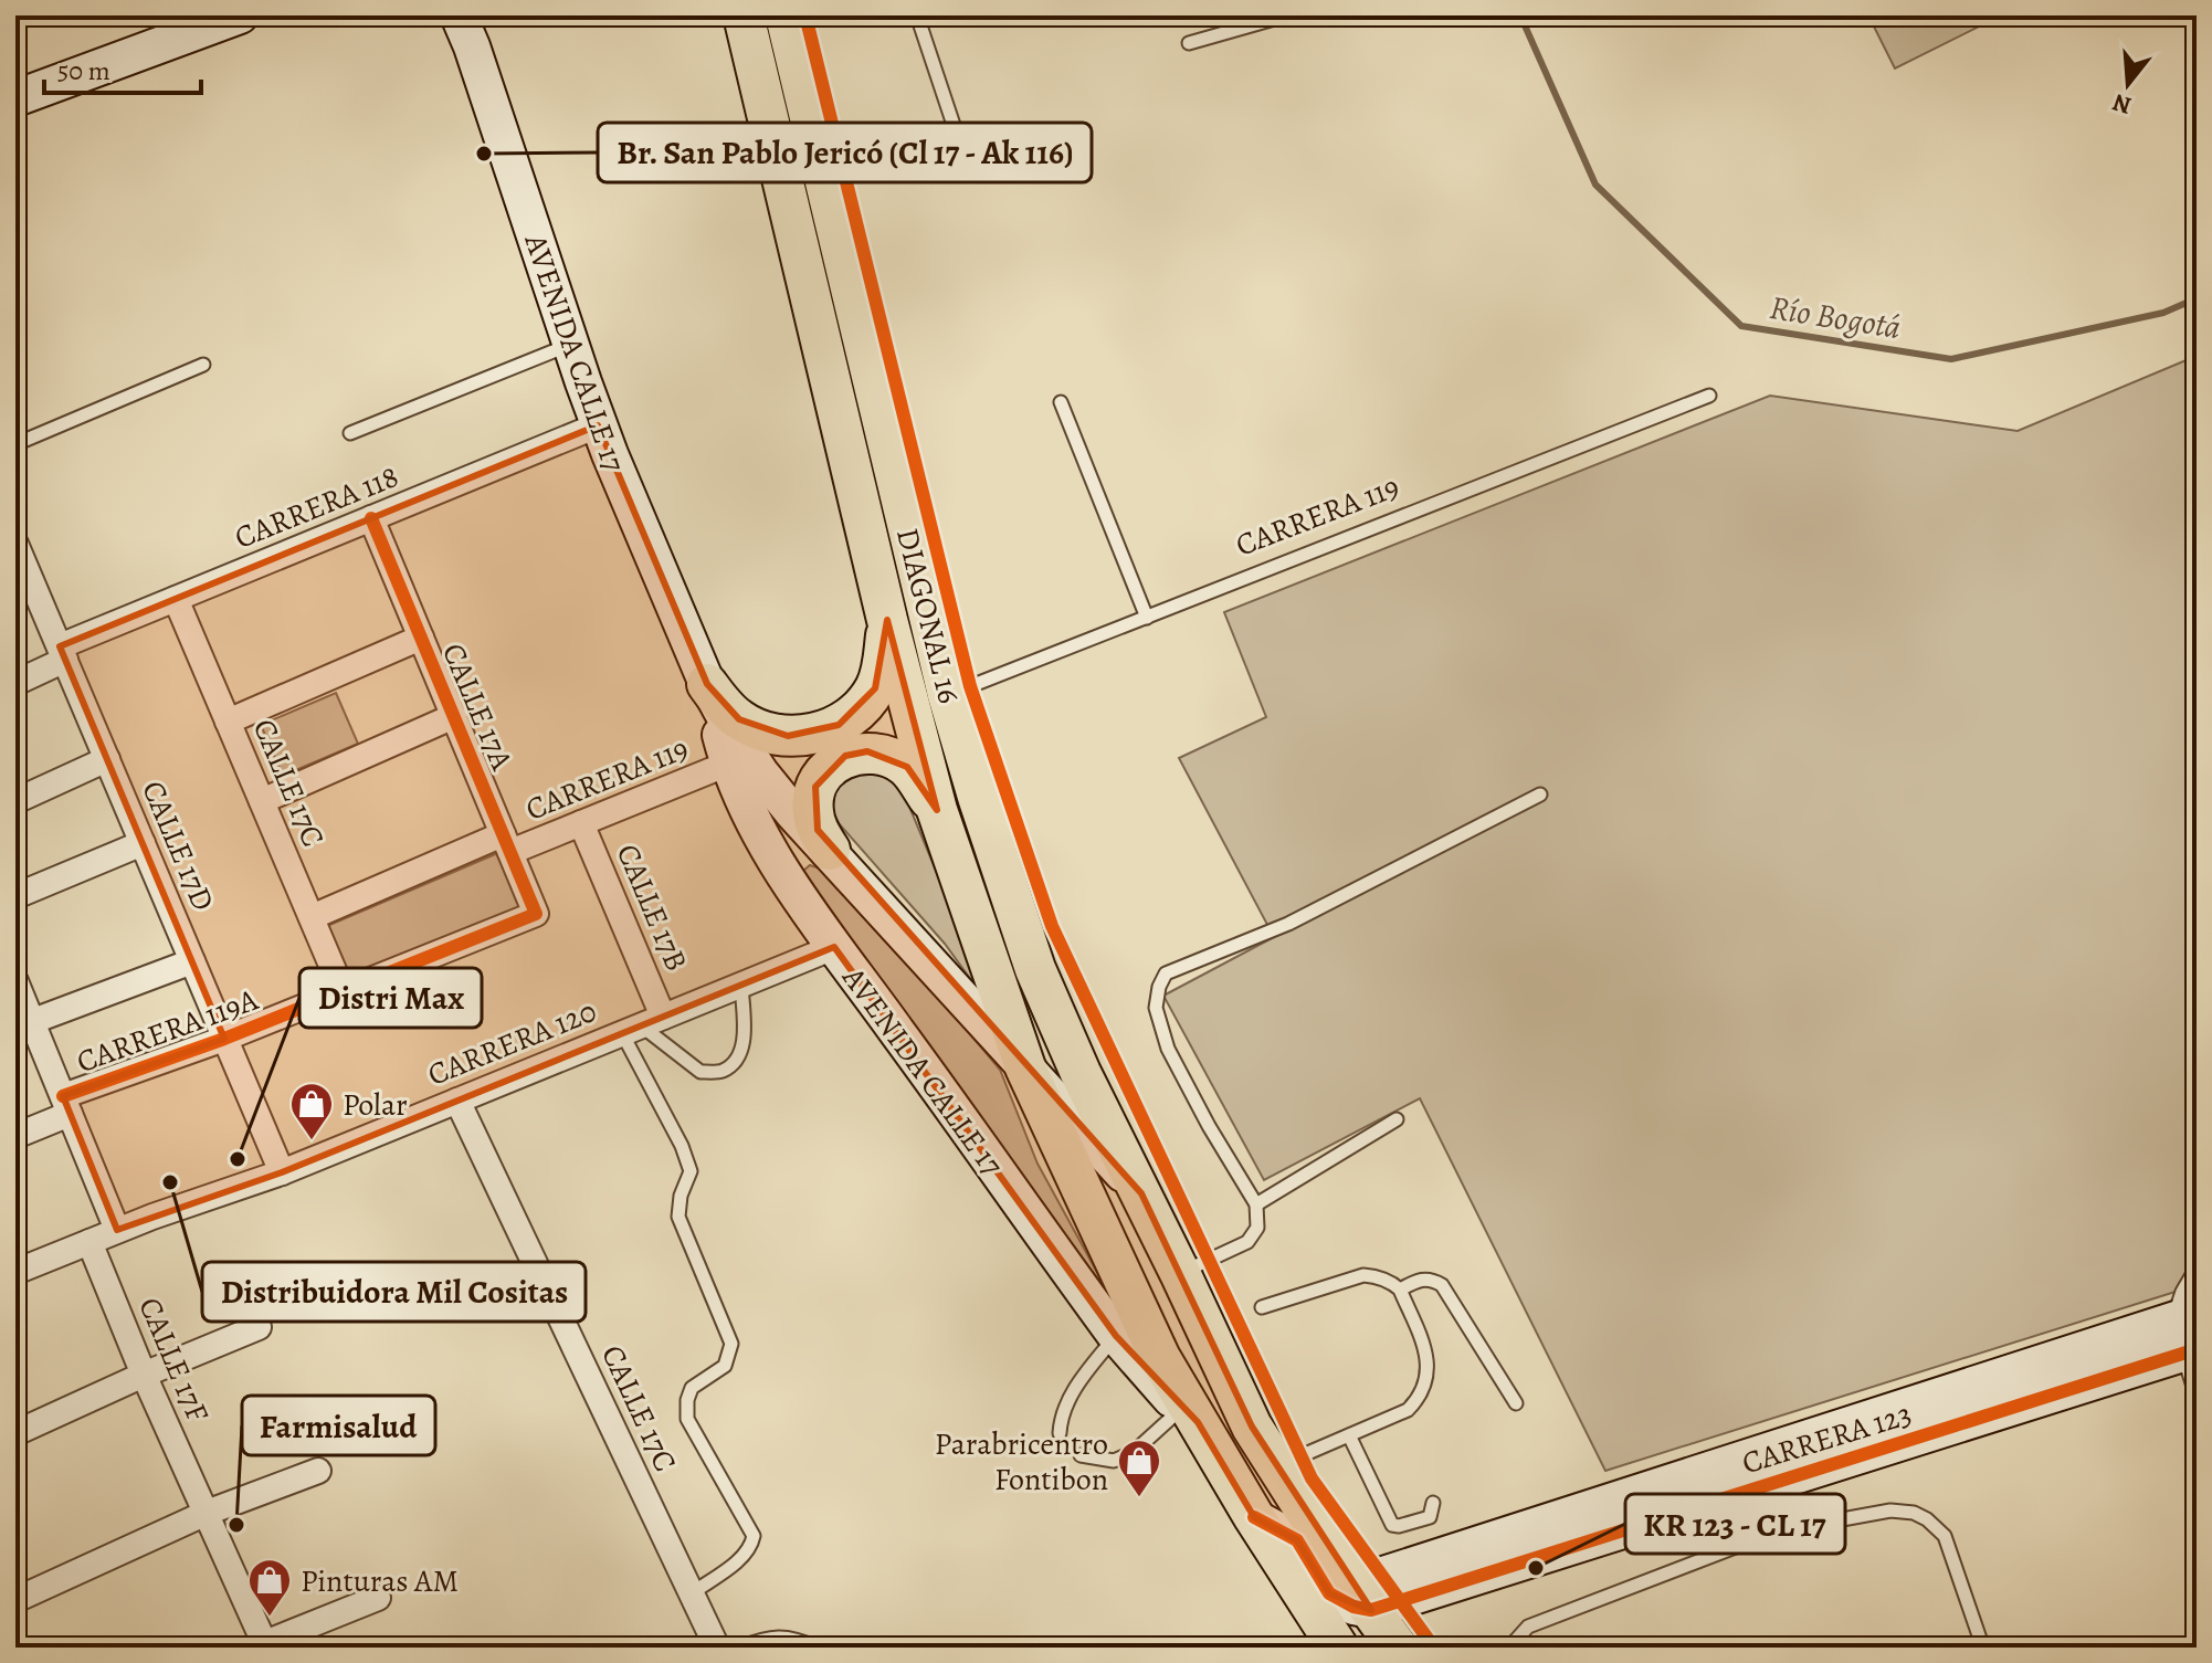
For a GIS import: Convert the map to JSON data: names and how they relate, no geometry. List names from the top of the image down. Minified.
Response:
{"streets":{"main road":["AVENIDA CALLE 17","DIAGONAL 16","CARRERA 123"],"street":["CARRERA 118","CARRERA 119","CALLE 17A","CALLE 17C","CALLE 17D","CALLE 17B","CARRERA 119A","CARRERA 120","CALLE 17F"]},"crossings":[["AVENIDA CALLE 17","CARRERA 118"],["AVENIDA CALLE 17","CARRERA 119"],["AVENIDA CALLE 17","DIAGONAL 16"],["AVENIDA CALLE 17","CARRERA 120"],["AVENIDA CALLE 17","CARRERA 123"],["CARRERA 118","CALLE 17A"],["CARRERA 118","CALLE 17C"],["CARRERA 118","CALLE 17D"],["CARRERA 119","DIAGONAL 16"],["CARRERA 119","CALLE 17A"],["CARRERA 119","CALLE 17C"],["CARRERA 119","CALLE 17B"],["CALLE 17A","CARRERA 119A"],["CALLE 17C","CARRERA 119A"],["CALLE 17C","CARRERA 120"],["CALLE 17D","CARRERA 119A"],["CALLE 17D","CARRERA 120"],["CALLE 17B","CARRERA 120"],["CARRERA 120","CALLE 17F"]],"water":["Río Bogotá"],"places":{"other":["Br. San Pablo Jericó (Cl 17 - Ak 116)","Distri Max","Distribuidora Mil Cositas","Farmisalud","KR 123 - CL 17"],"shop":["Polar","Parabricentro Fontibon","Pinturas AM"]},"scale_bar":"50 m","north":"bottom"}
